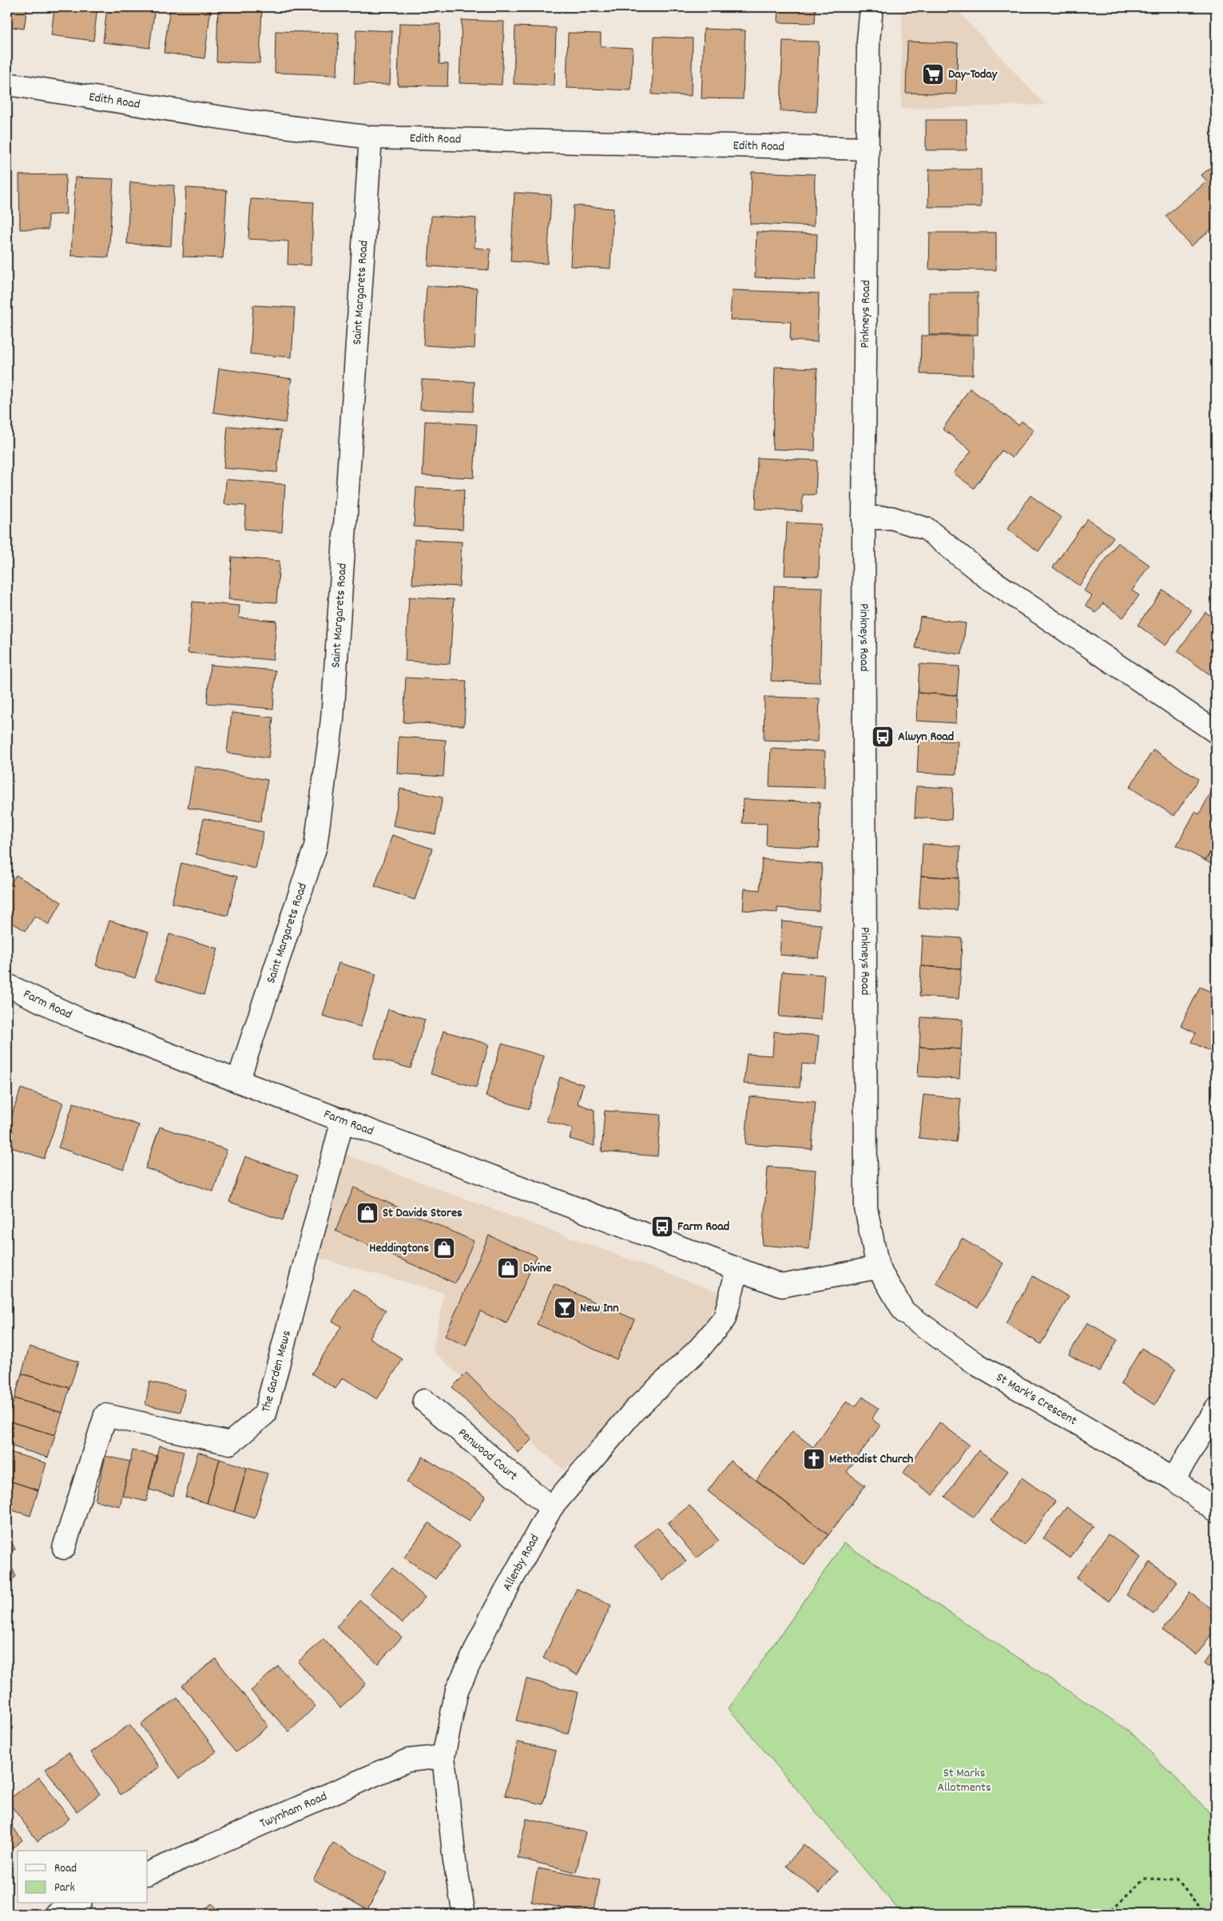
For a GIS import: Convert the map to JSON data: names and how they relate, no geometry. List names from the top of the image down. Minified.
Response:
{"streets":{"street":["Edith Road","Saint Margarets Road","Pinkneys Road","Farm Road","The Garden Mews","St Mark's Crescent","Penwood Court","Allenby Road","Twynham Road"]},"crossings":[["Edith Road","Saint Margarets Road"],["Edith Road","Pinkneys Road"],["Saint Margarets Road","Farm Road"],["Pinkneys Road","Farm Road"],["Pinkneys Road","St Mark's Crescent"],["Farm Road","The Garden Mews"],["Farm Road","St Mark's Crescent"],["Farm Road","Allenby Road"],["Penwood Court","Allenby Road"],["Allenby Road","Twynham Road"]],"parks":["St Marks Allotments"],"places":{"supermarket":["Day-Today"],"bus stop":["Alwyn Road","Farm Road"],"shop":["St Davids Stores","Heddingtons","Divine"],"bar":["New Inn"],"church":["Methodist Church"]},"legend":["Road","Park"]}
